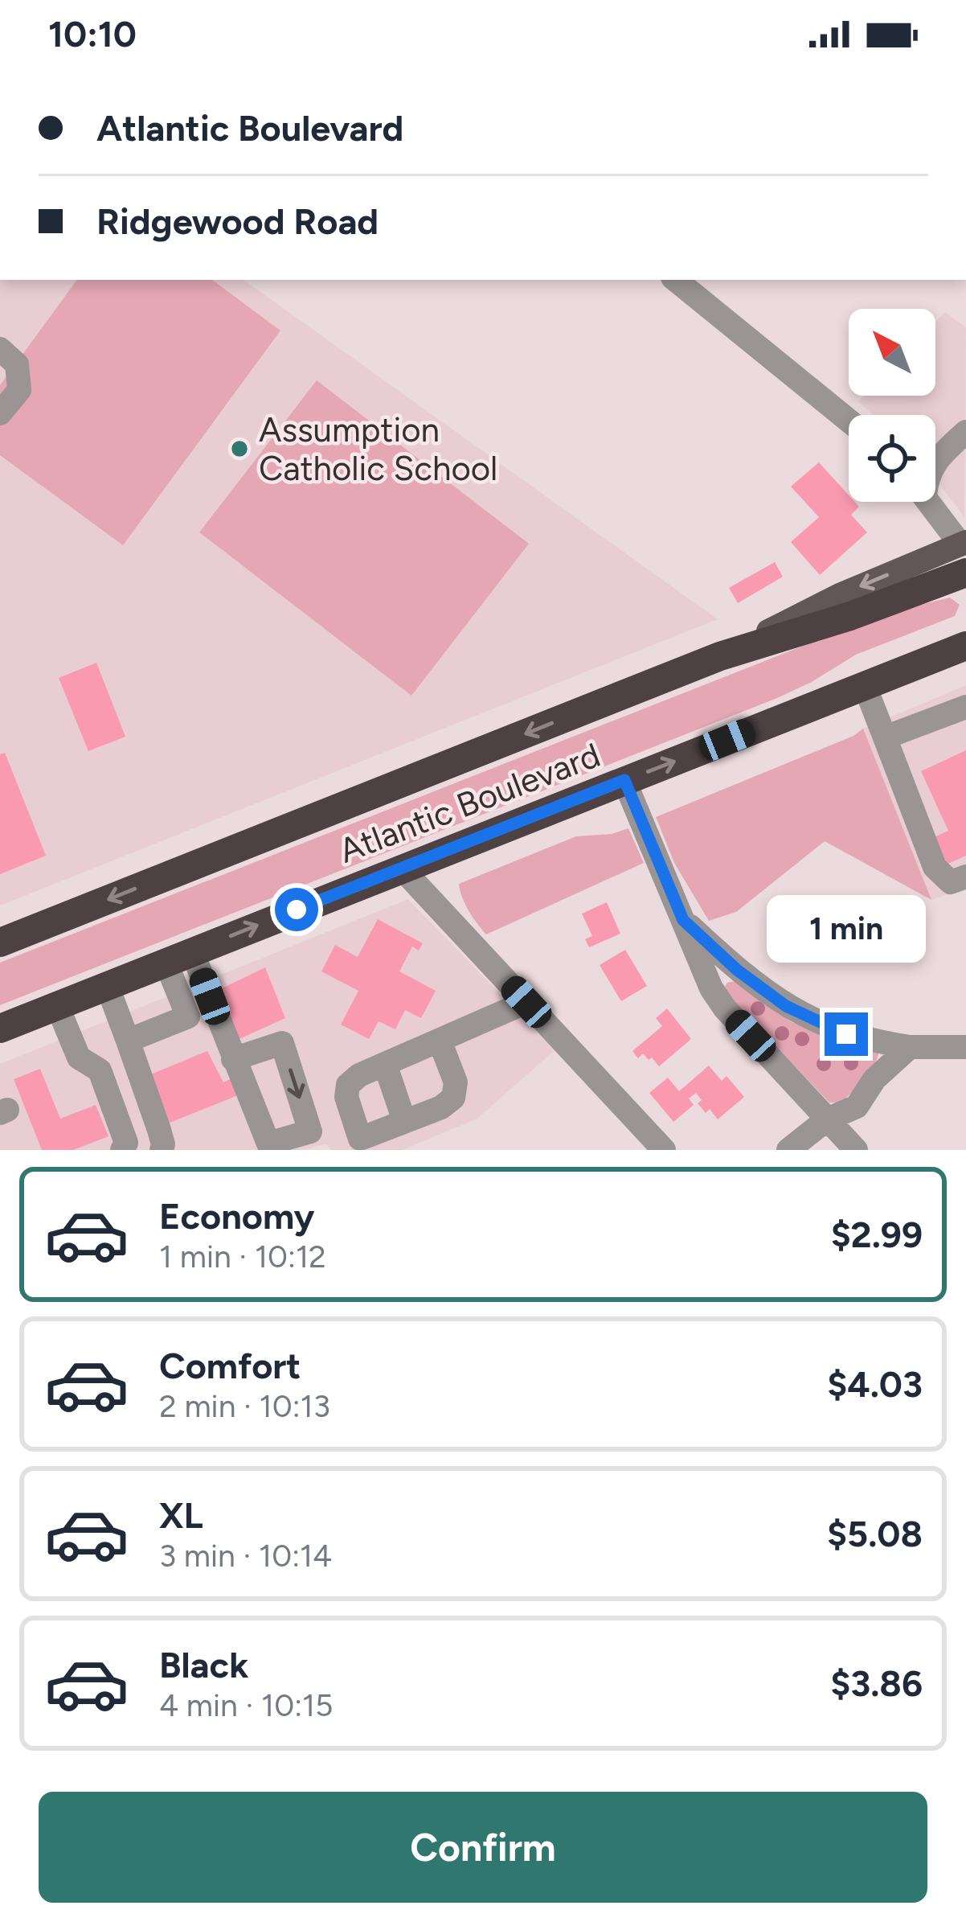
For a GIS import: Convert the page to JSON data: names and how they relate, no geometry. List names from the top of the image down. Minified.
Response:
{"streets":{"highway":["Atlantic Boulevard"]},"places":["Assumption Catholic School"],"north":"top left","page":{"status":"10:10","banner":["Atlantic Boulevard","Ridgewood Road"],"bubble":"1 min","list":[{"name":"Economy","note":"1 min · 10:12","value":"$2.99"},{"name":"Comfort","note":"2 min · 10:13","value":"$4.03"},{"name":"XL","note":"3 min · 10:14","value":"$5.08"},{"name":"Black","note":"4 min · 10:15","value":"$3.86"}],"buttons":"Confirm"}}
